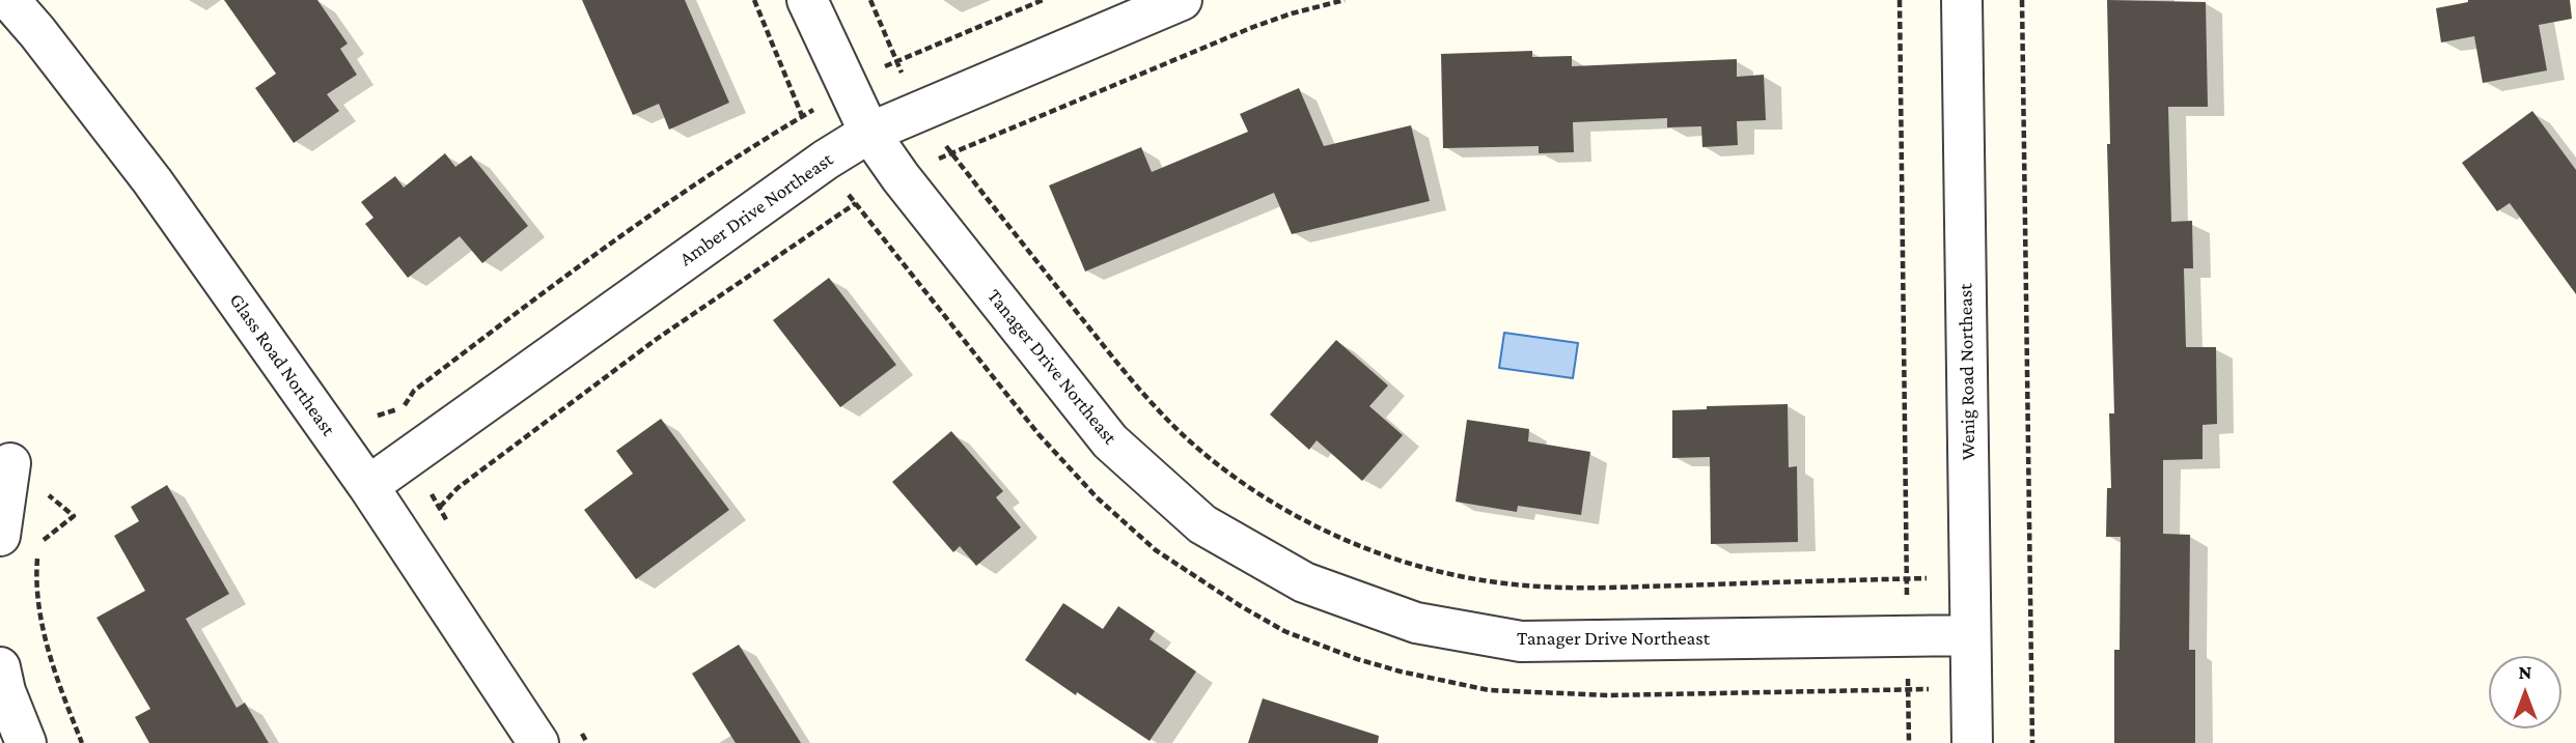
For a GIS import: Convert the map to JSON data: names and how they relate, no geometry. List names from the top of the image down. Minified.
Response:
{"streets":{"street":["Amber Drive Northeast","Glass Road Northeast","Tanager Drive Northeast","Wenig Road Northeast"]},"crossings":[["Amber Drive Northeast","Glass Road Northeast"],["Amber Drive Northeast","Tanager Drive Northeast"],["Tanager Drive Northeast","Wenig Road Northeast"]],"north":"top"}
